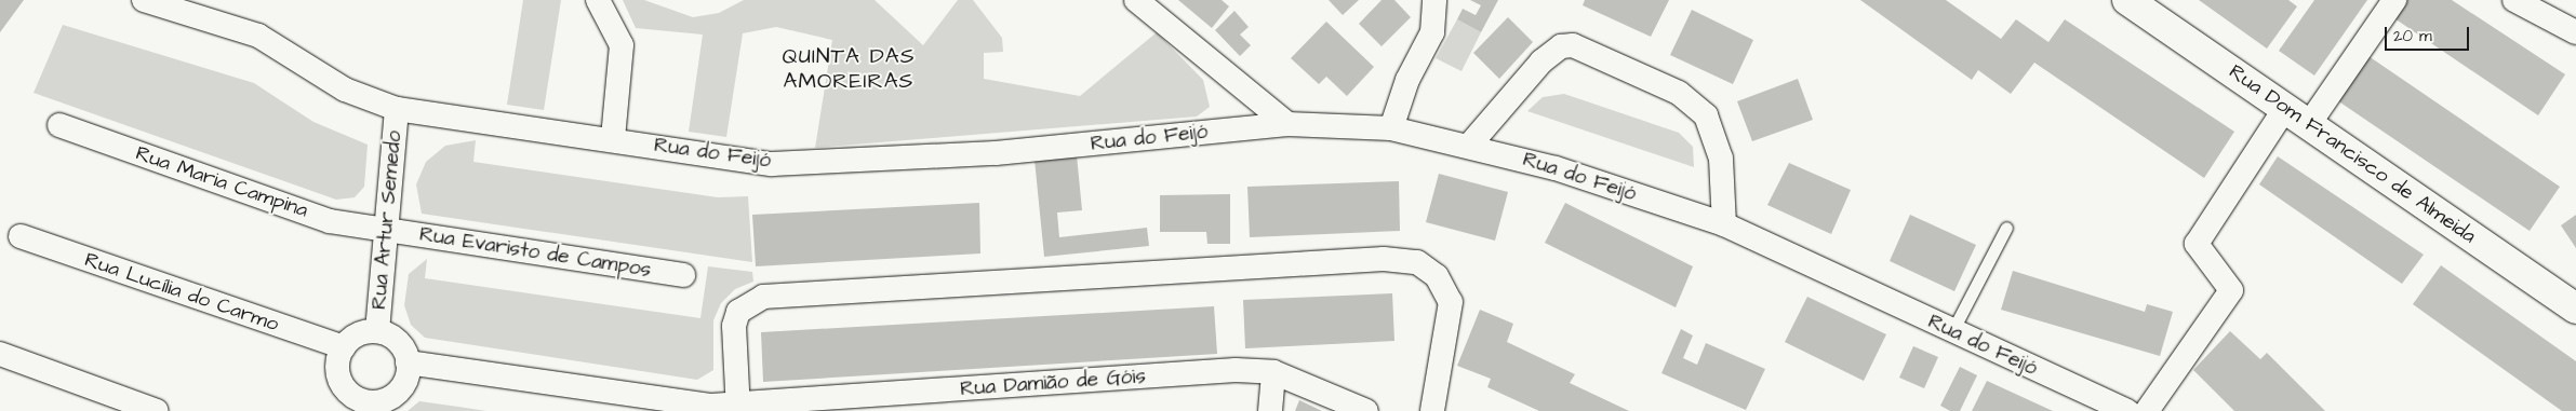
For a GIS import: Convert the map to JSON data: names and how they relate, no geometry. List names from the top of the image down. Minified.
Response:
{"streets":{"main road":["Rua Dom Francisco de Almeida"],"street":["Rua do Feijó","Rua Maria Campina","Rua Artur Semedo","Rua Evaristo de Campos","Rua Lucília do Carmo","Rua Damião de Góis"]},"crossings":[["Rua do Feijó","Rua Artur Semedo"],["Rua Maria Campina","Rua Artur Semedo"],["Rua Maria Campina","Rua Evaristo de Campos"],["Rua Artur Semedo","Rua Evaristo de Campos"],["Rua Artur Semedo","Rua Lucília do Carmo"]],"districts":["QUINTA DAS AMOREIRAS"],"scale_bar":"20 m"}
